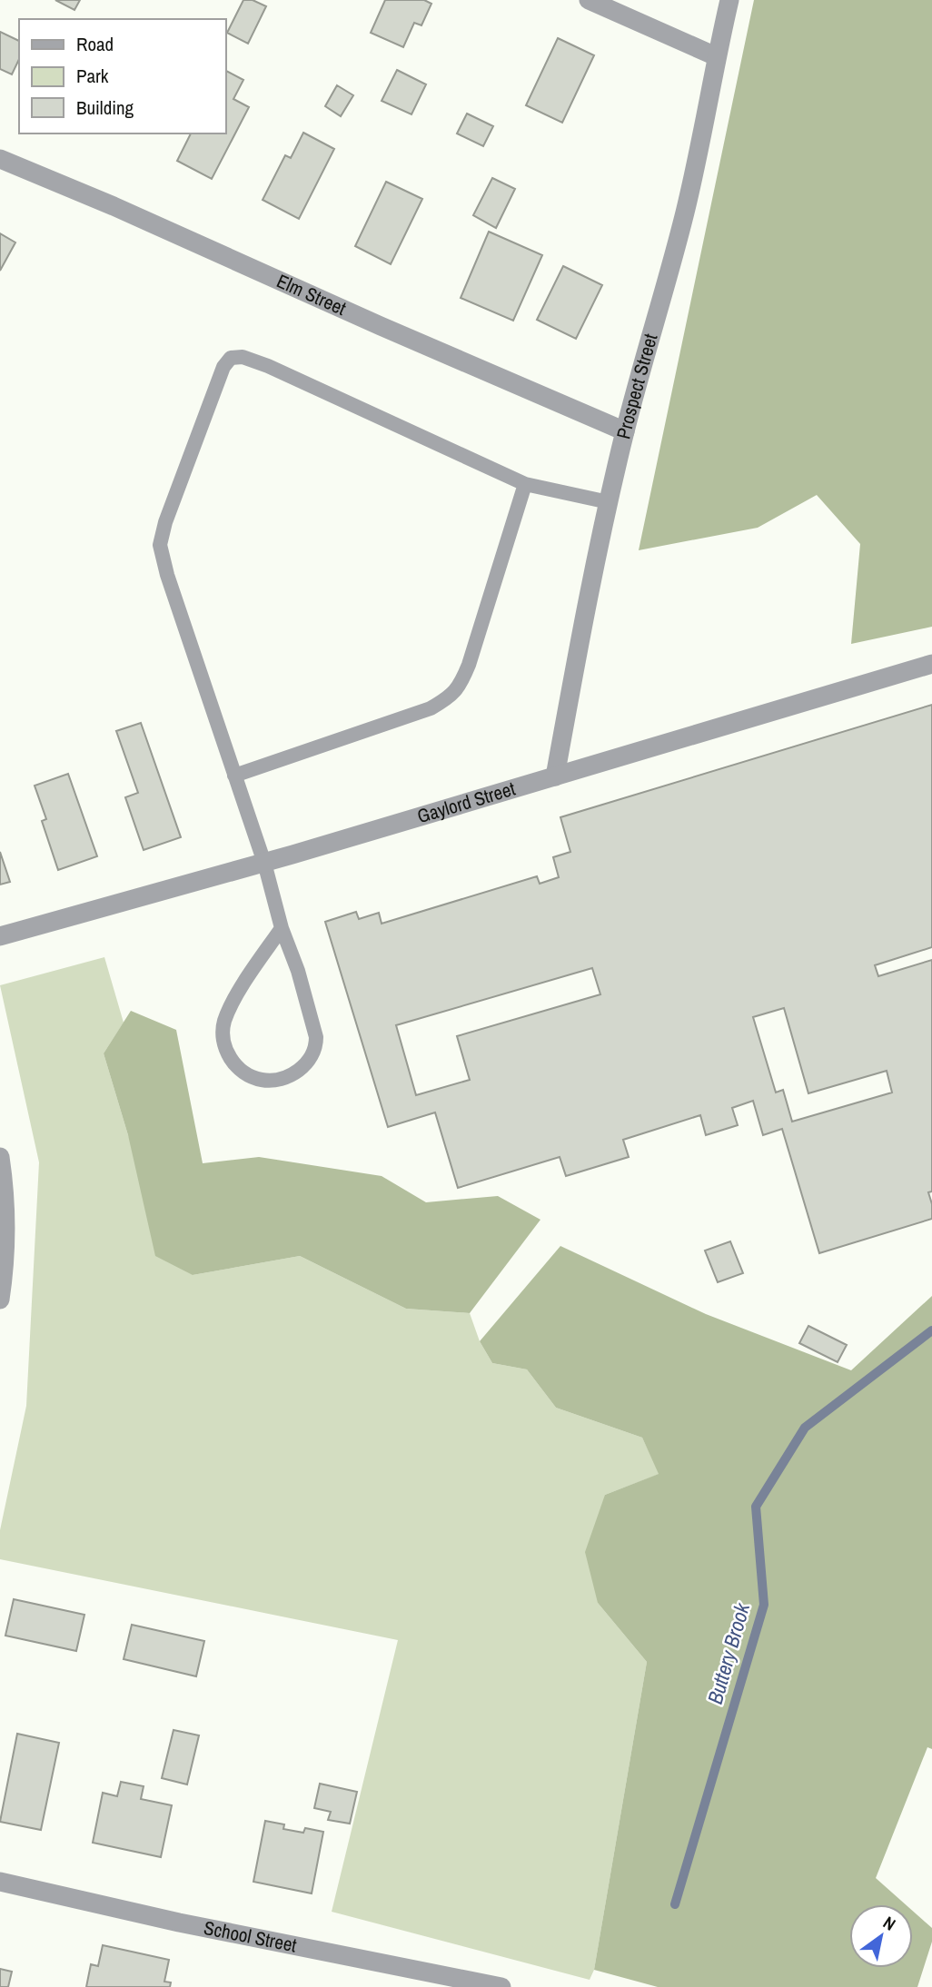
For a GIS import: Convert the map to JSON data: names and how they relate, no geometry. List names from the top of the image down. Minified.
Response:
{"streets":{"street":["Elm Street","Prospect Street","Gaylord Street","School Street"]},"crossings":[["Elm Street","Prospect Street"],["Prospect Street","Gaylord Street"]],"water":["Buttery Brook"],"legend":["Road","Park","Building"],"north":"top right"}
